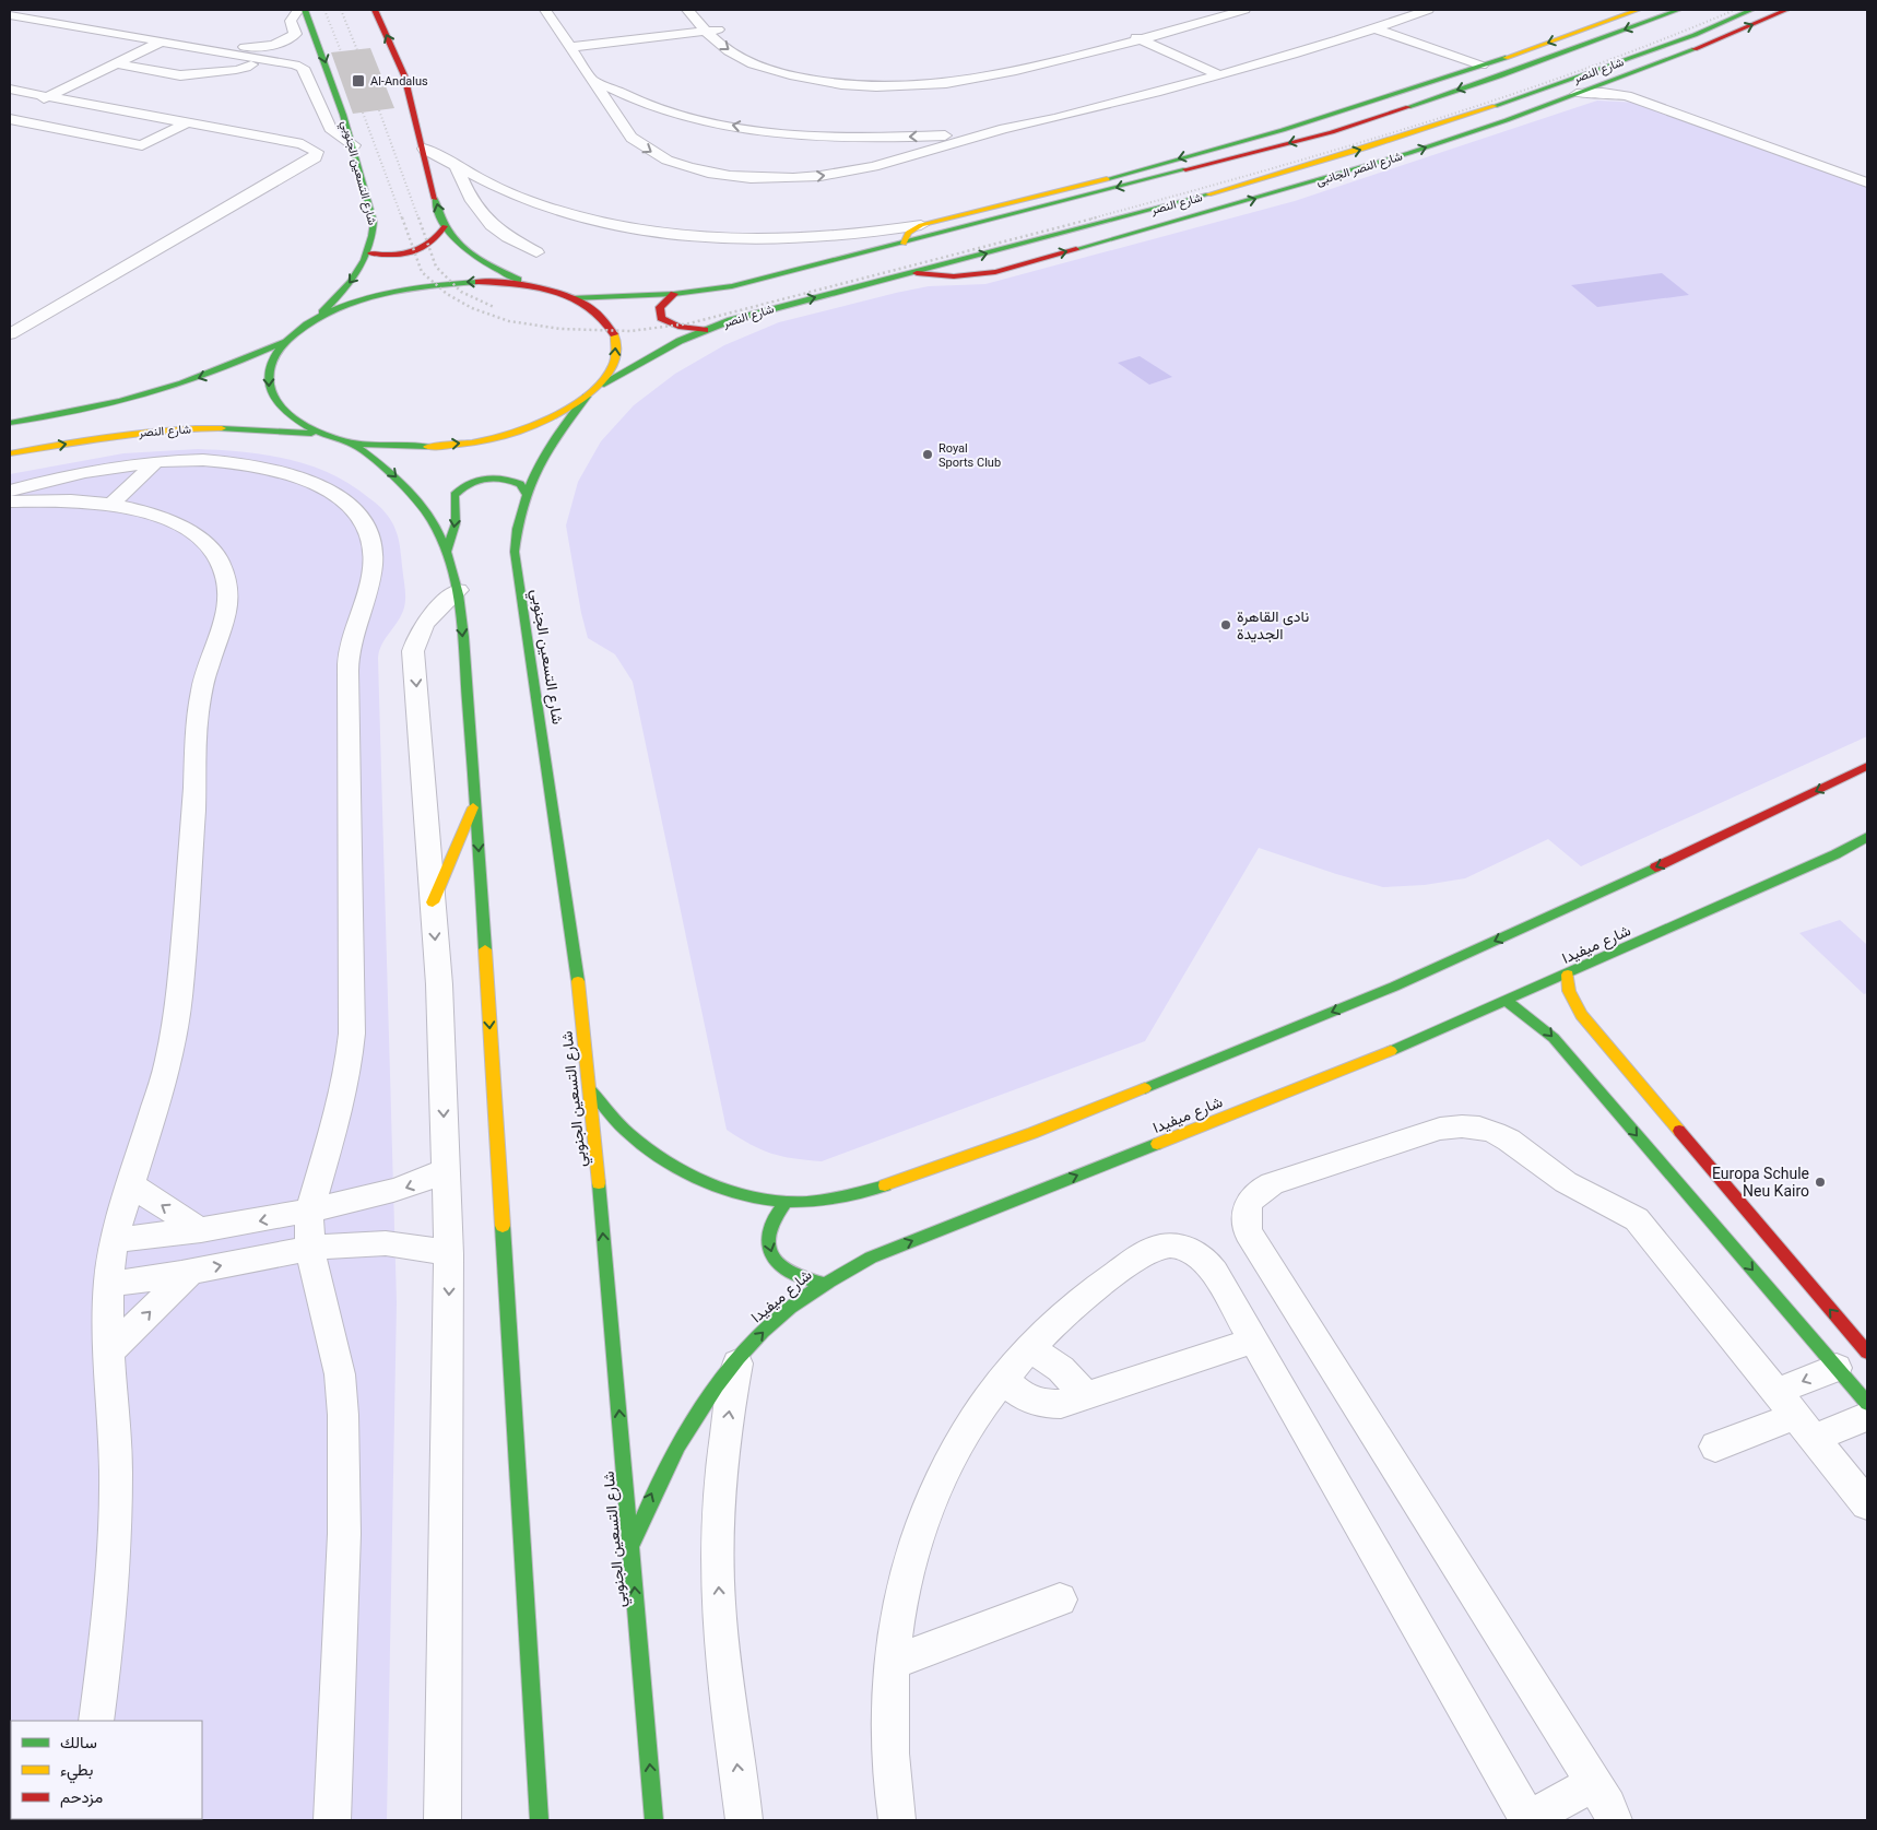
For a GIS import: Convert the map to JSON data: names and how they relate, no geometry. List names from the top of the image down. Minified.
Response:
{"streets":{"main road":["شارع النصر","شارع النصر الجانبى","شارع التسعين الجنوبي","شارع ميفيدا"]},"crossings":[["شارع النصر","شارع النصر الجانبى"],["شارع التسعين الجنوبي","شارع ميفيدا"]],"places":{"transit":["Al-Andalus"],"other":["Royal Sports Club","نادى القاهرة الجديدة","Europa Schule Neu Kairo"]},"legend":["سالك","بطيء","مزدحم"]}
